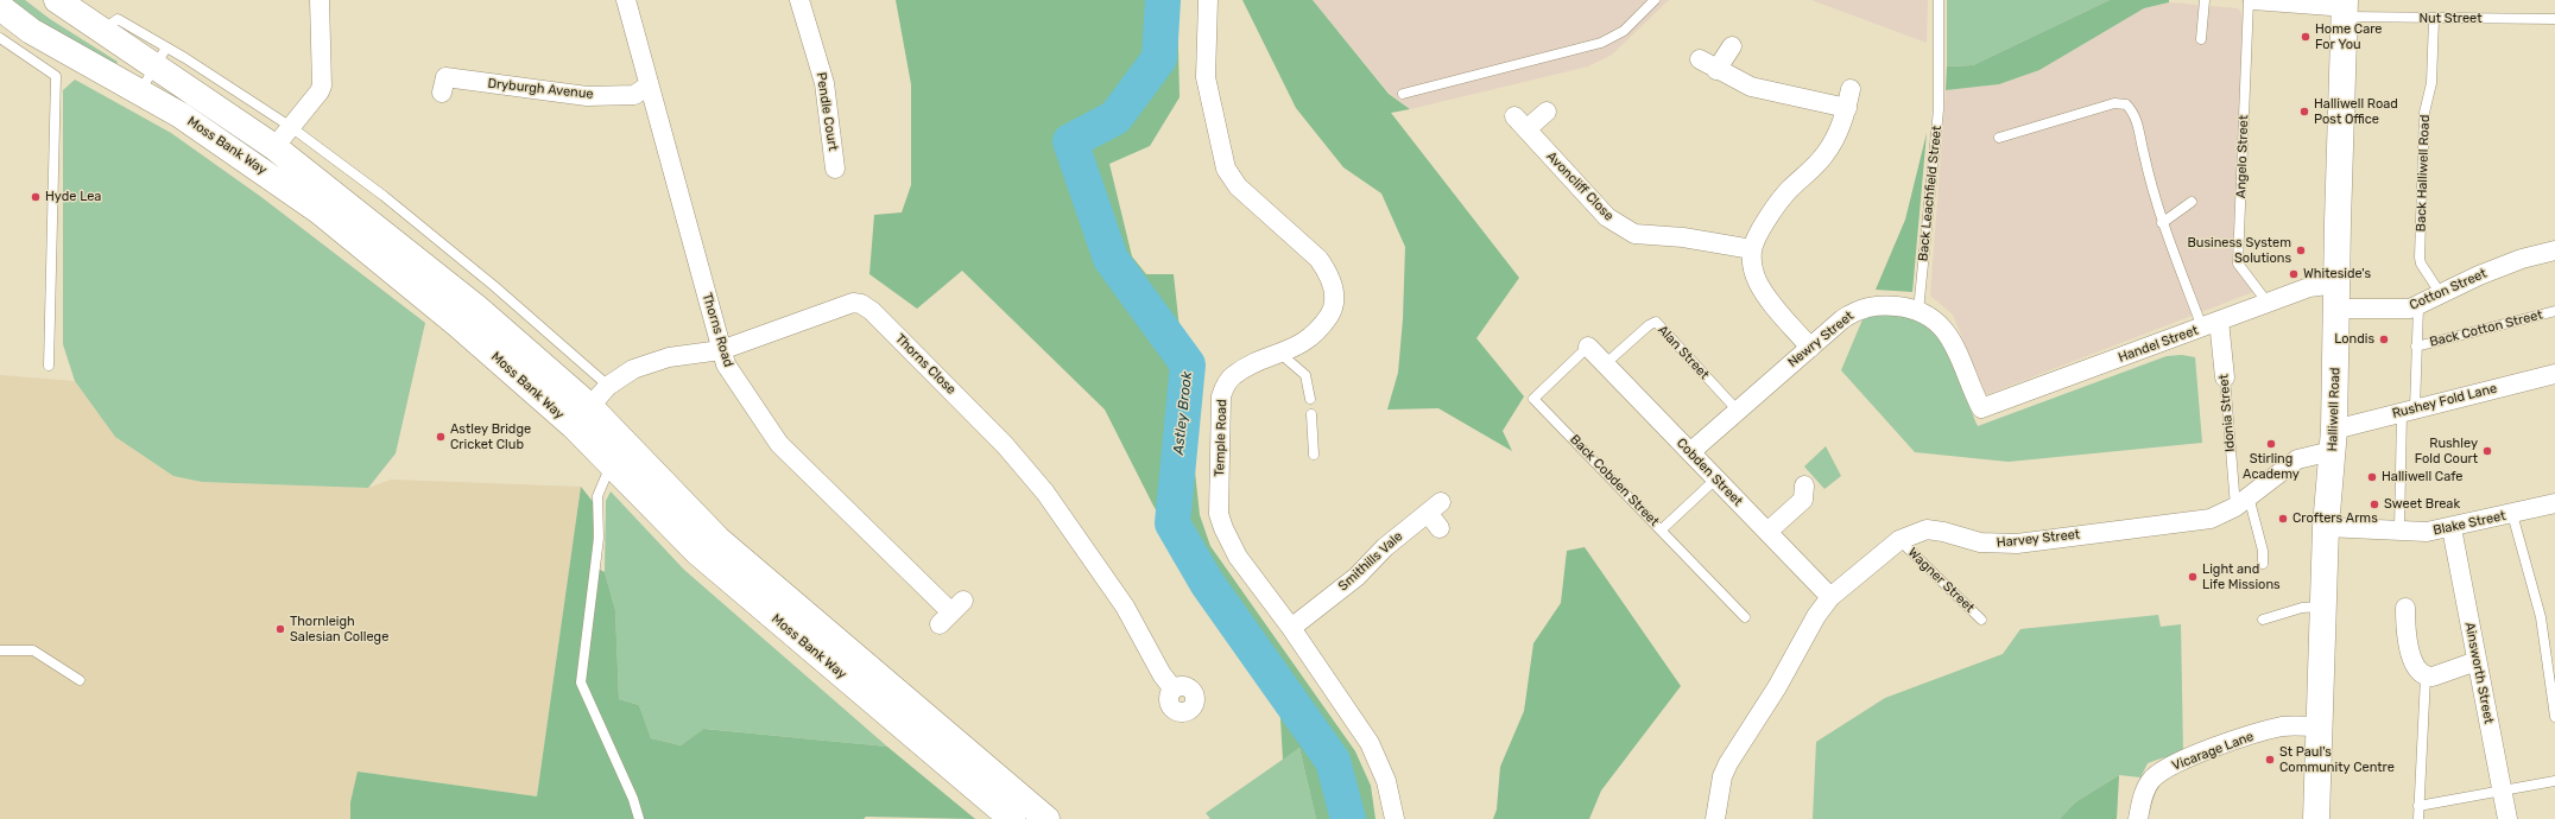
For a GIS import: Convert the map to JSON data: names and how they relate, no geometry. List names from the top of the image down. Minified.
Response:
{"streets":{"main road":["Moss Bank Way","Halliwell Road"],"street":["Dryburgh Avenue","Pendle Court","Avoncliff Close","Cotton Street","Thorns Road","Newry Street","Handel Street","Thorns Close","Rushey Fold Lane","Idonia Street","Temple Road","Cobden Street","Blake Street","Harvey Street","Smithills Vale","Ainsworth Street","Vicarage Lane"],"lane":["Nut Street","Angelo Street","Back Halliwell Road","Back Leachfield Street","Back Cotton Street","Alan Street","Back Cobden Street","Wagner Street"]},"crossings":[["Nut Street","Back Halliwell Road"],["Nut Street","Halliwell Road"],["Dryburgh Avenue","Thorns Road"],["Moss Bank Way","Thorns Close"],["Angelo Street","Handel Street"],["Back Halliwell Road","Cotton Street"],["Back Leachfield Street","Newry Street"],["Cotton Street","Handel Street"],["Cotton Street","Halliwell Road"],["Thorns Road","Thorns Close"],["Newry Street","Handel Street"],["Newry Street","Alan Street"],["Newry Street","Cobden Street"],["Handel Street","Halliwell Road"],["Handel Street","Idonia Street"],["Alan Street","Cobden Street"],["Rushey Fold Lane","Halliwell Road"],["Rushey Fold Lane","Harvey Street"],["Halliwell Road","Blake Street"],["Halliwell Road","Harvey Street"],["Halliwell Road","Vicarage Lane"],["Idonia Street","Harvey Street"],["Temple Road","Smithills Vale"],["Cobden Street","Back Cobden Street"],["Cobden Street","Harvey Street"],["Blake Street","Ainsworth Street"],["Harvey Street","Wagner Street"]],"water":["Astley Brook"],"places":["Home Care For You","Halliwell Road Post Office","Hyde Lea","Business System Solutions","Whiteside's","Londis","Astley Bridge Cricket Club","Stirling Academy","Rushley Fold Court","Halliwell Cafe","Sweet Break","Crofters Arms","Light and Life Missions","Thornleigh Salesian College","St Paul's Community Centre"]}
